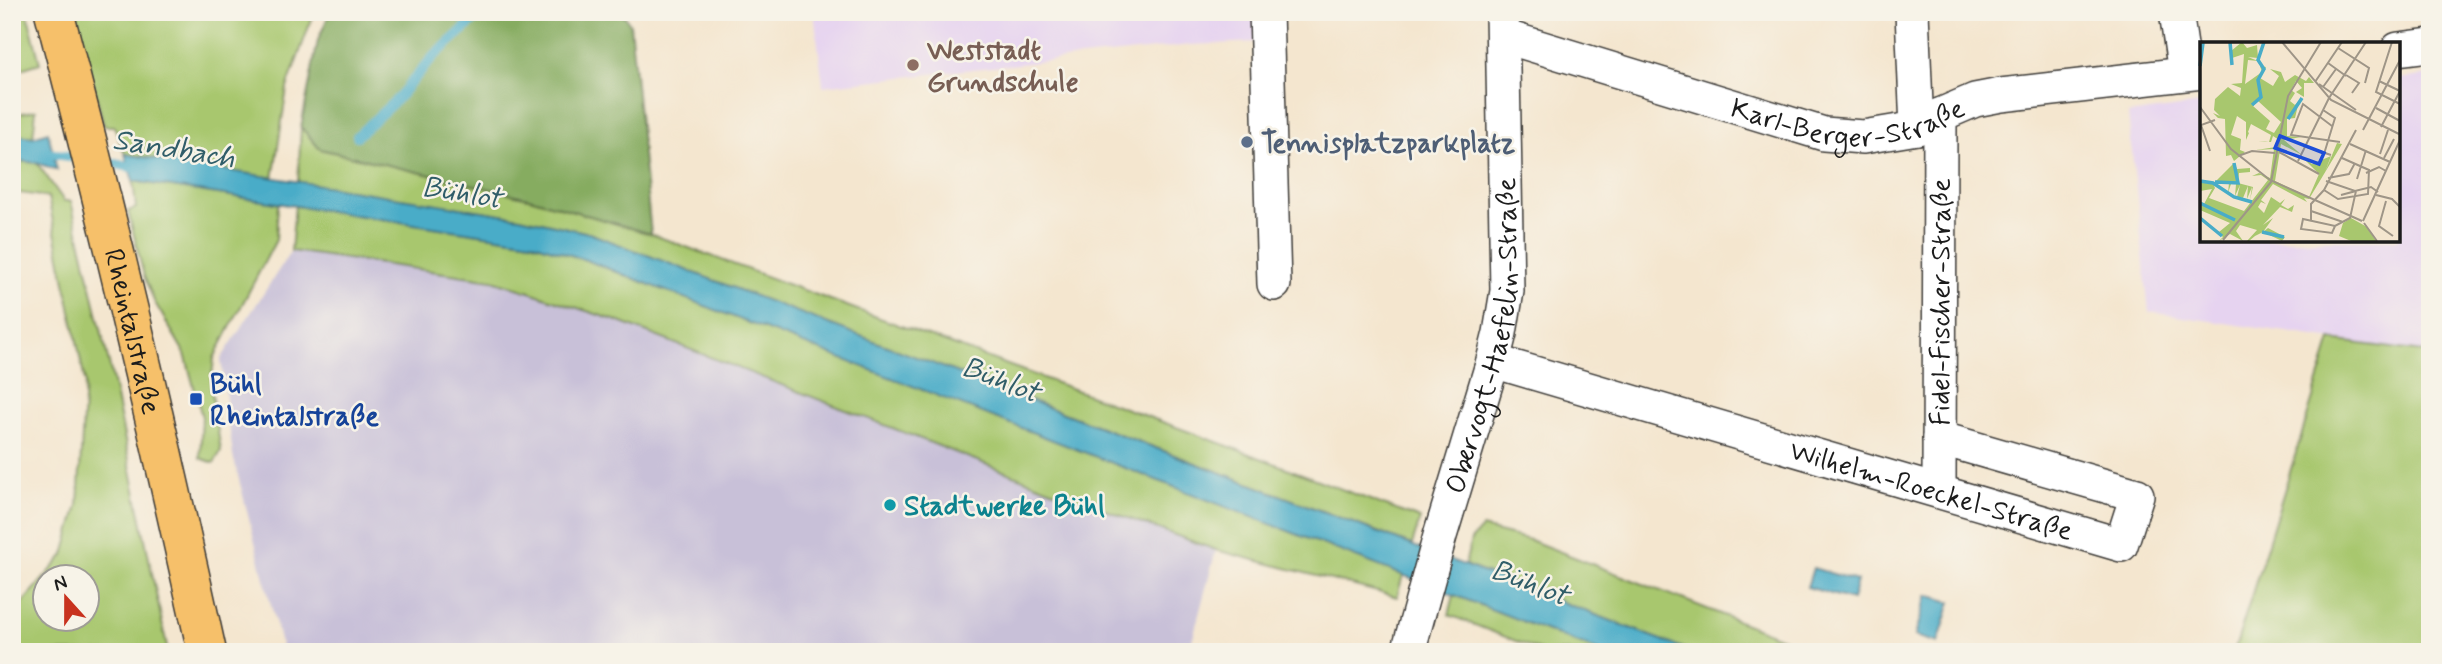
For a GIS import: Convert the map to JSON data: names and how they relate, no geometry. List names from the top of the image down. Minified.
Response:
{"streets":{"main road":["Rheintalstraße"],"street":["Karl-Berger-Straße","Fidel-Fischer-Straße","Obervogt-Haefelin-Straße","Wilhelm-Roeckel-Straße"]},"crossings":[["Karl-Berger-Straße","Fidel-Fischer-Straße"],["Karl-Berger-Straße","Obervogt-Haefelin-Straße"],["Fidel-Fischer-Straße","Wilhelm-Roeckel-Straße"],["Obervogt-Haefelin-Straße","Wilhelm-Roeckel-Straße"]],"water":["Sandbach","Bühlot"],"places":{"other":["Weststadt Grundschule","Tennisplatzparkplatz","Stadtwerke Bühl"],"transit":["Bühl Rheintalstraße"]},"north":"top"}
